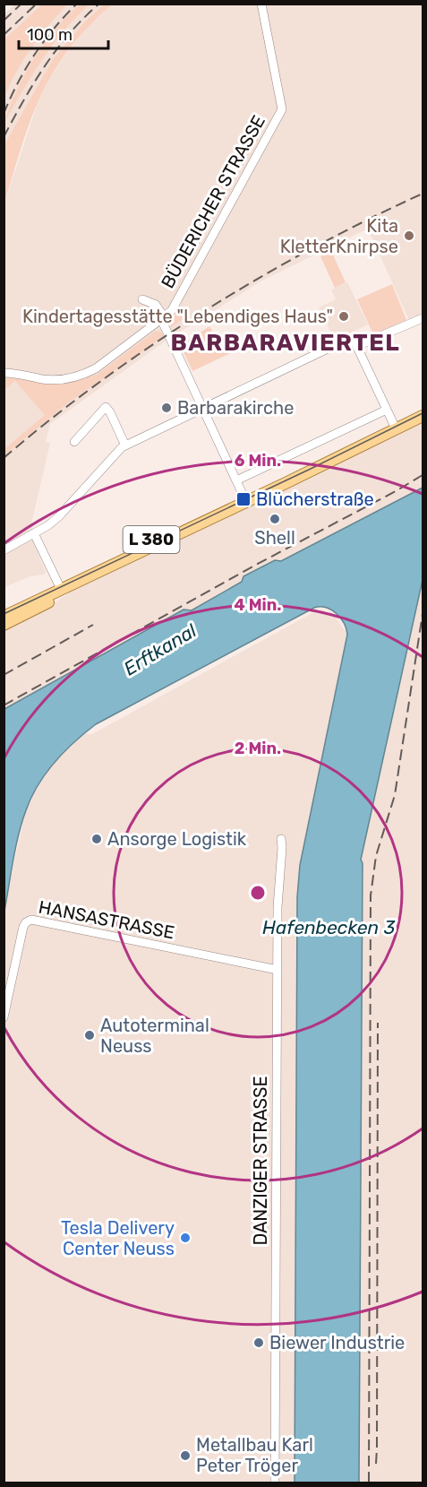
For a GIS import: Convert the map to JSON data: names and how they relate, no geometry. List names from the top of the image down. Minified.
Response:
{"streets":{"main road":["L 380"],"street":["BÜDERICHER STRASSE","HANSASTRASSE","DANZIGER STRASSE"]},"crossings":[["HANSASTRASSE","DANZIGER STRASSE"]],"districts":["BARBARAVIERTEL"],"water":["Erftkanal","Hafenbecken 3"],"places":{"other":["Kita KletterKnirpse","Kindertagesstätte \"Lebendiges Haus\"","Barbarakirche","Shell","Ansorge Logistik","Autoterminal Neuss","Tesla Delivery Center Neuss","Biewer Industrie","Metallbau Karl Peter Tröger"],"transit":["Blücherstraße"]},"scale_bar":"100 m","rings":["6 Min.","4 Min.","2 Min."]}
